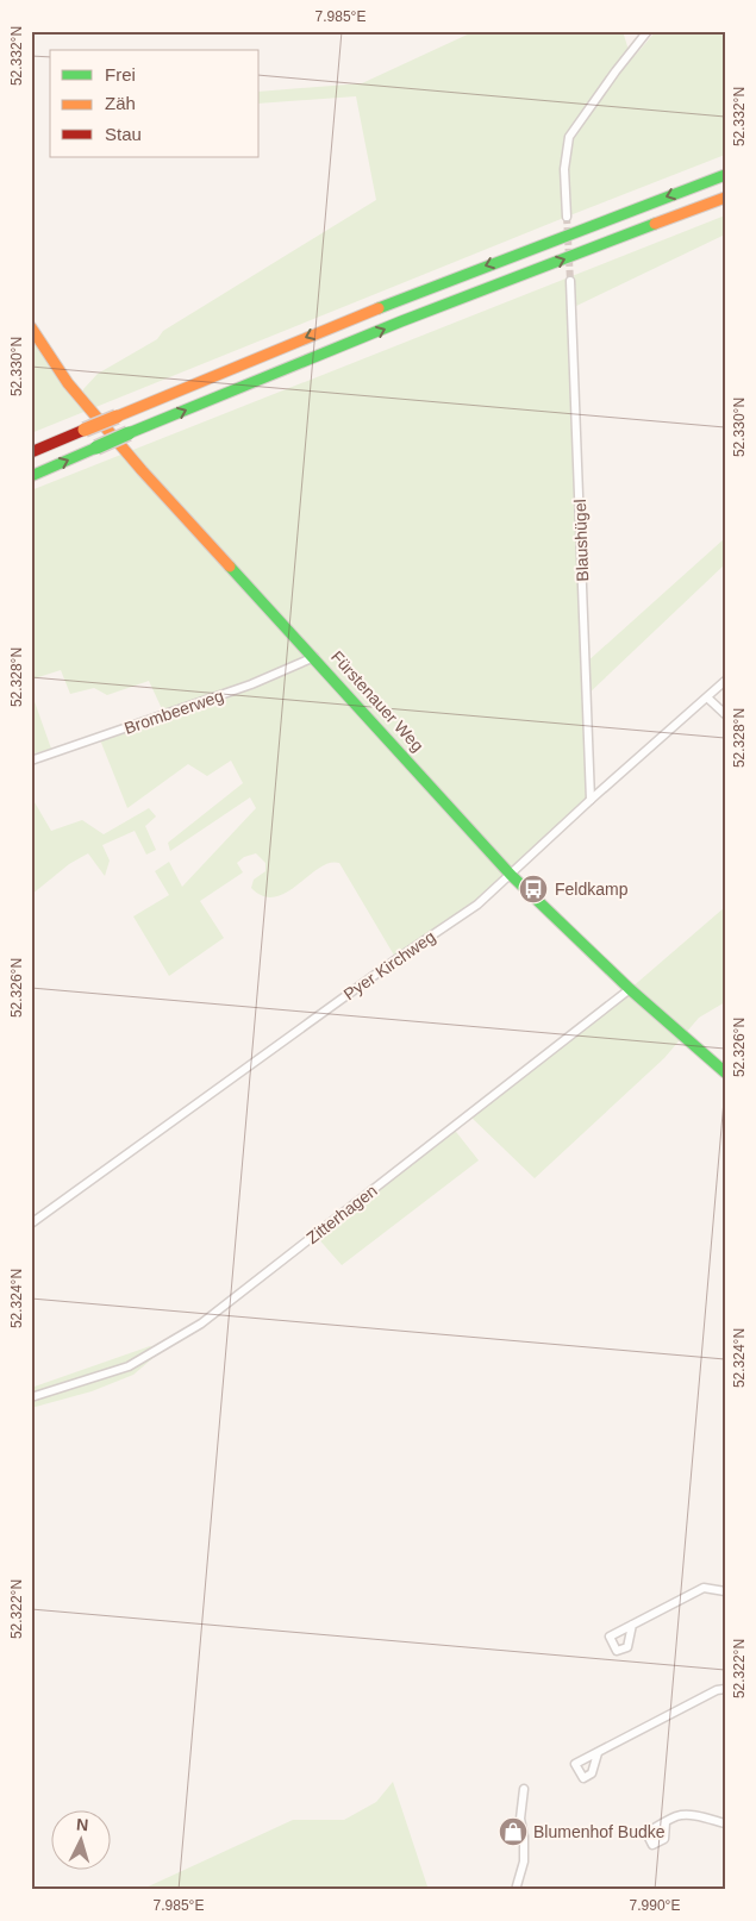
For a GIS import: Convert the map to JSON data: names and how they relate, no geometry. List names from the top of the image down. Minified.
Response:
{"streets":{"main road":["Fürstenauer Weg"],"street":["Blaushügel","Brombeerweg","Pyer Kirchweg","Zitterhagen"]},"crossings":[["Blaushügel","Pyer Kirchweg"],["Fürstenauer Weg","Brombeerweg"],["Fürstenauer Weg","Pyer Kirchweg"],["Fürstenauer Weg","Zitterhagen"]],"places":{"bus stop":["Feldkamp"],"shop":["Blumenhof Budke"]},"legend":["Frei","Zäh","Stau"],"north":"top","coordinates":["7.985°E","52.332°N","52.330°N","52.328°N","52.326°N","52.324°N","52.322°N","7.990°E"]}
